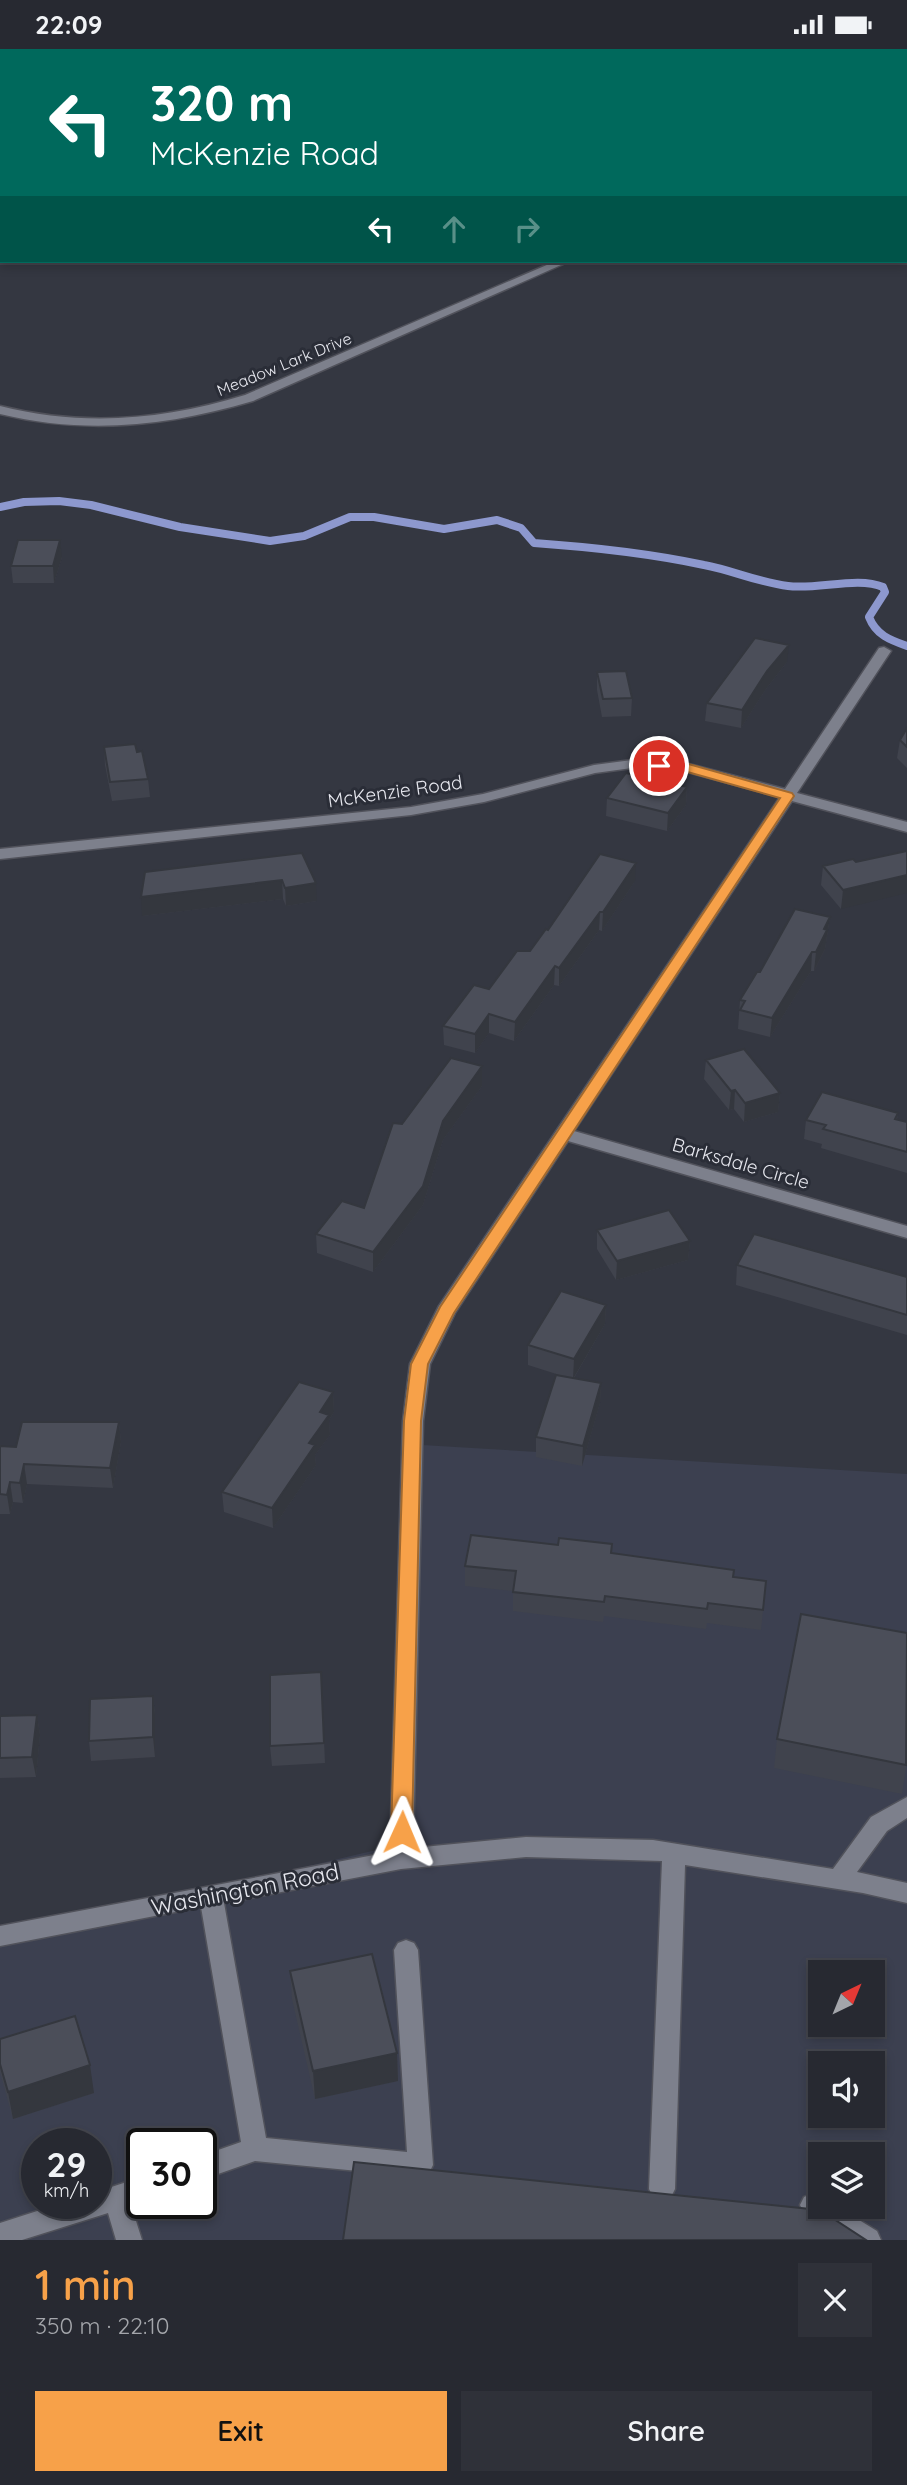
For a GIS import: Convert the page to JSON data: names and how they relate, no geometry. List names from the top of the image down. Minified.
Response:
{"streets":{"street":["Meadow Lark Drive","McKenzie Road","Barksdale Circle","Washington Road"]},"north":"top right","page":{"status":"22:09","turn":["320 m","McKenzie Road"],"speed":"29 km/h","limit":"30","heading":["1 min","350 m · 22:10"],"buttons":["Exit","Share"]}}
